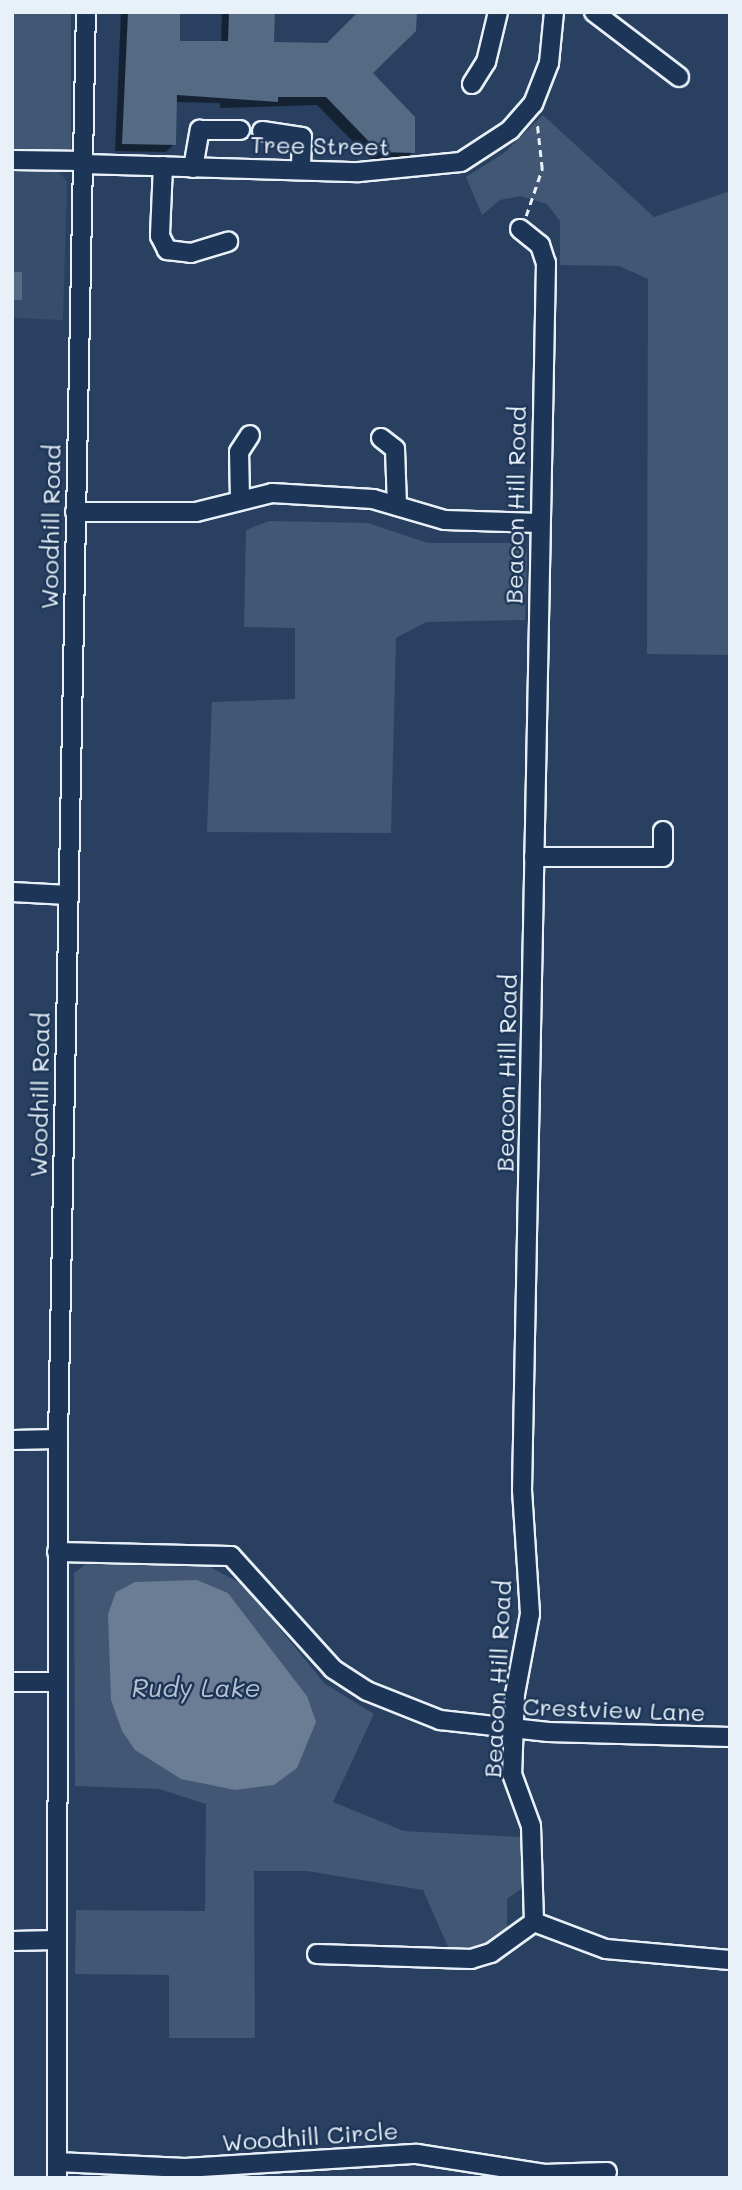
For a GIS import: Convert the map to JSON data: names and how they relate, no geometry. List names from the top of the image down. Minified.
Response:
{"streets":{"street":["Tree Street","Beacon Hill Road","Woodhill Road","Crestview Lane","Woodhill Circle"]},"crossings":[["Tree Street","Woodhill Road"],["Beacon Hill Road","Crestview Lane"],["Woodhill Road","Crestview Lane"],["Woodhill Road","Woodhill Circle"]],"water":["Rudy Lake"]}
